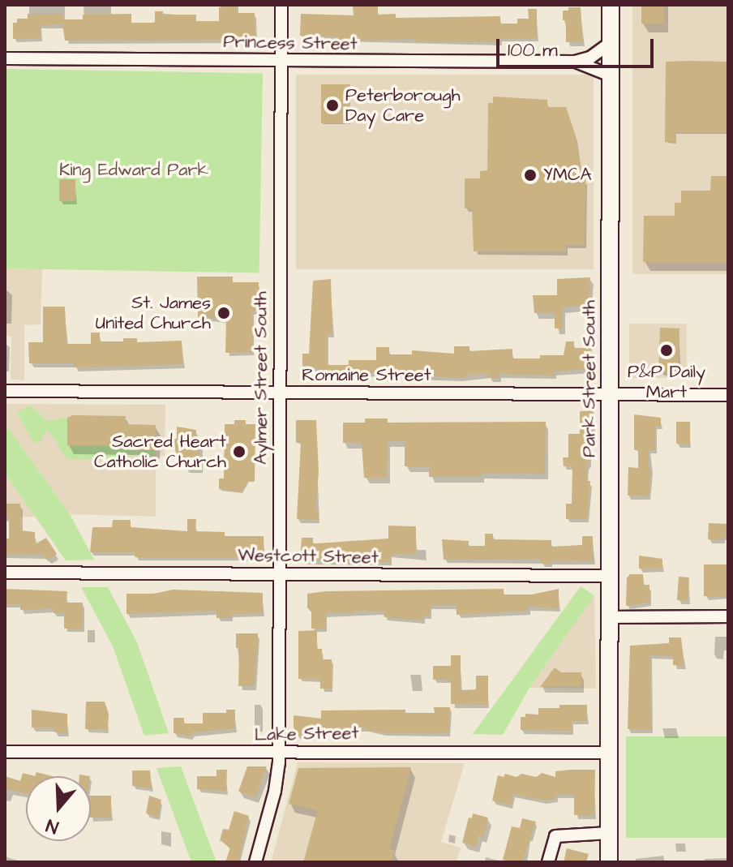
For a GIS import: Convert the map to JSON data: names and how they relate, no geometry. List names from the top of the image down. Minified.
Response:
{"streets":{"main road":["Park Street South"],"street":["Princess Street","Romaine Street","Aylmer Street South","Westcott Street","Lake Street"]},"crossings":[["Princess Street","Aylmer Street South"],["Princess Street","Park Street South"],["Romaine Street","Aylmer Street South"],["Romaine Street","Park Street South"],["Aylmer Street South","Westcott Street"],["Aylmer Street South","Lake Street"],["Park Street South","Westcott Street"],["Park Street South","Lake Street"]],"parks":["King Edward Park"],"places":["Peterborough Day Care","YMCA","St. James United Church","P&P Daily Mart","Sacred Heart Catholic Church"],"scale_bar":"100 m","north":"bottom"}
